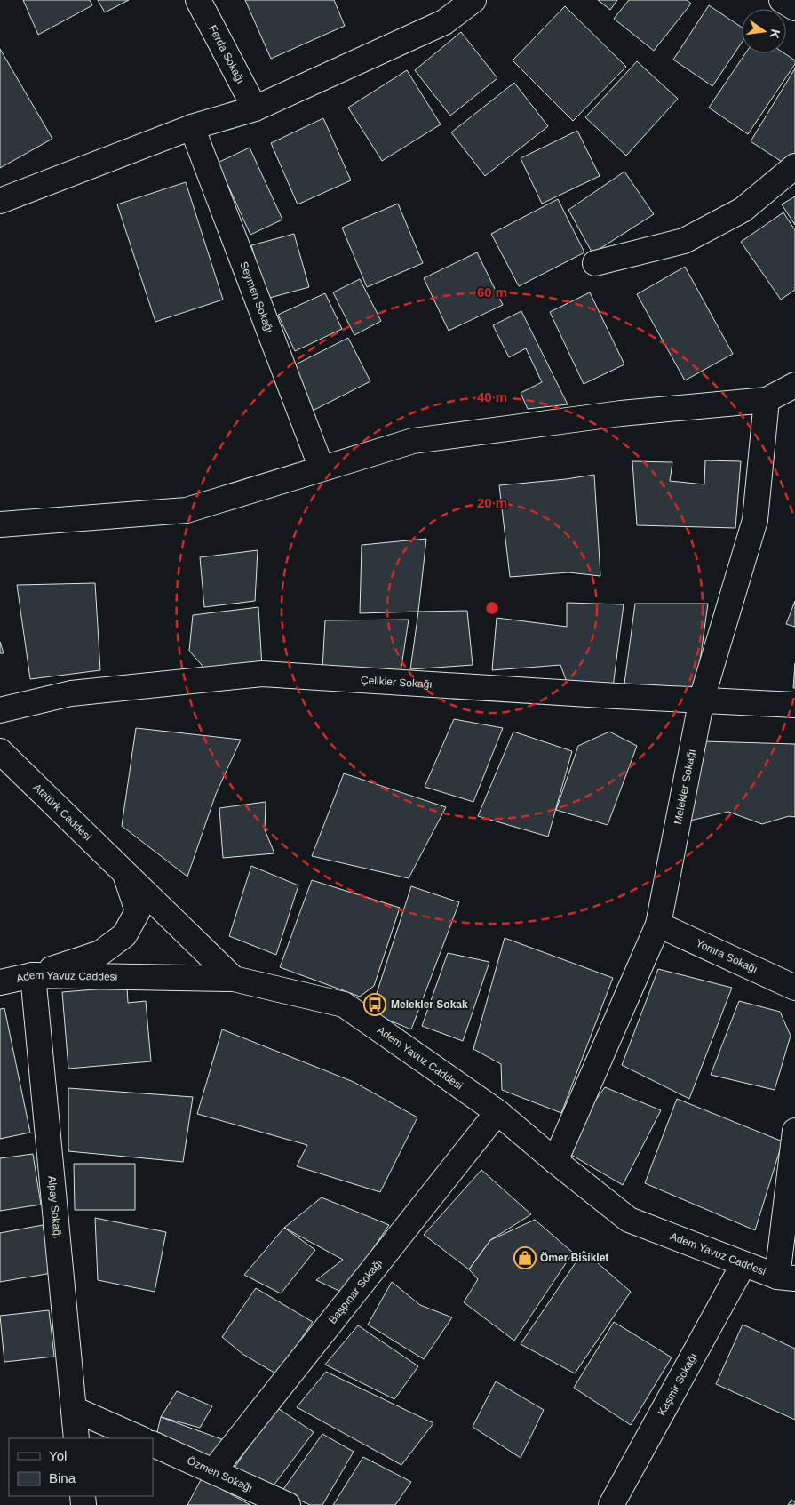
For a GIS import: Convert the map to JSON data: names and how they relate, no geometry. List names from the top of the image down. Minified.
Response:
{"streets":{"street":["Ferda Sokağı","Seymen Sokağı","Çelikler Sokağı","Melekler Sokağı","Atatürk Caddesi","Yomra Sokağı","Adem Yavuz Caddesi","Alpay Sokağı","Başpınar Sokağı","Kaşmir Sokağı","Özmen Sokağı"]},"crossings":[["Çelikler Sokağı","Melekler Sokağı"],["Melekler Sokağı","Yomra Sokağı"],["Melekler Sokağı","Adem Yavuz Caddesi"],["Atatürk Caddesi","Adem Yavuz Caddesi"],["Atatürk Caddesi","Alpay Sokağı"],["Adem Yavuz Caddesi","Alpay Sokağı"],["Adem Yavuz Caddesi","Başpınar Sokağı"],["Adem Yavuz Caddesi","Kaşmir Sokağı"],["Başpınar Sokağı","Özmen Sokağı"]],"places":{"bus stop":["Melekler Sokak"],"shop":["Ömer Bisiklet"]},"legend":["Yol","Bina"],"north":"right","rings":["60 m","40 m","20 m"]}
